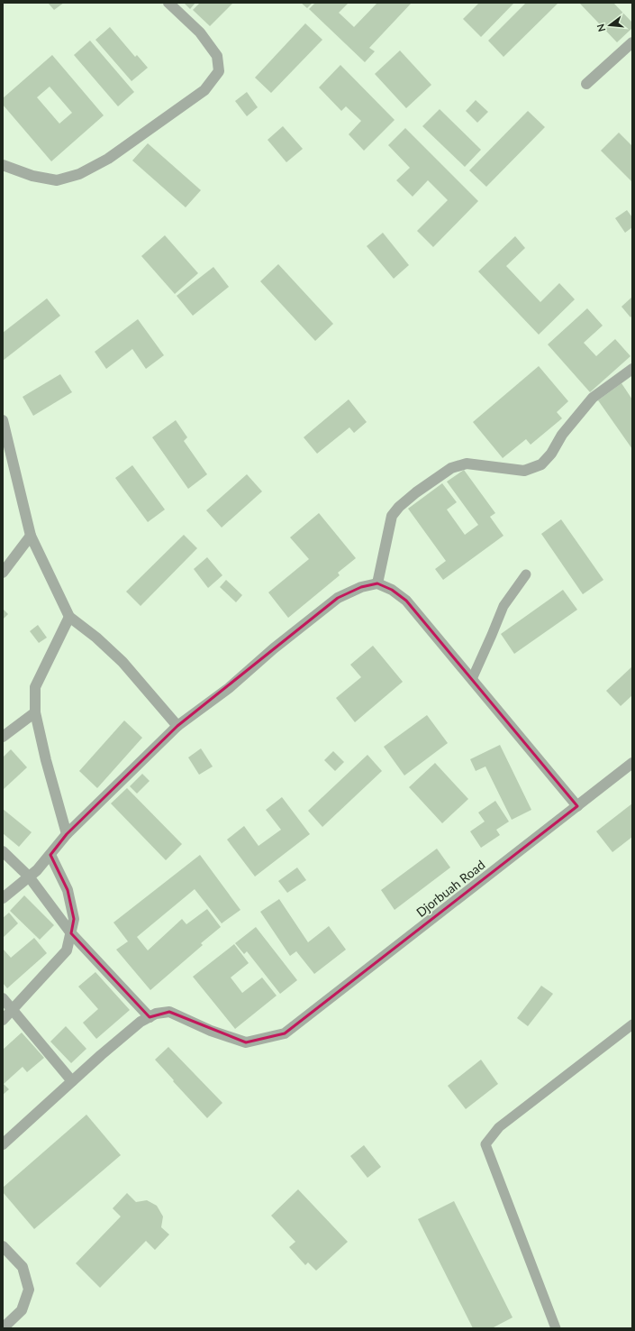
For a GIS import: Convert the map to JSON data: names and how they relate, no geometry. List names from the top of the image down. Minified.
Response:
{"streets":{"street":["Djorbuah Road"]},"north":"left"}
